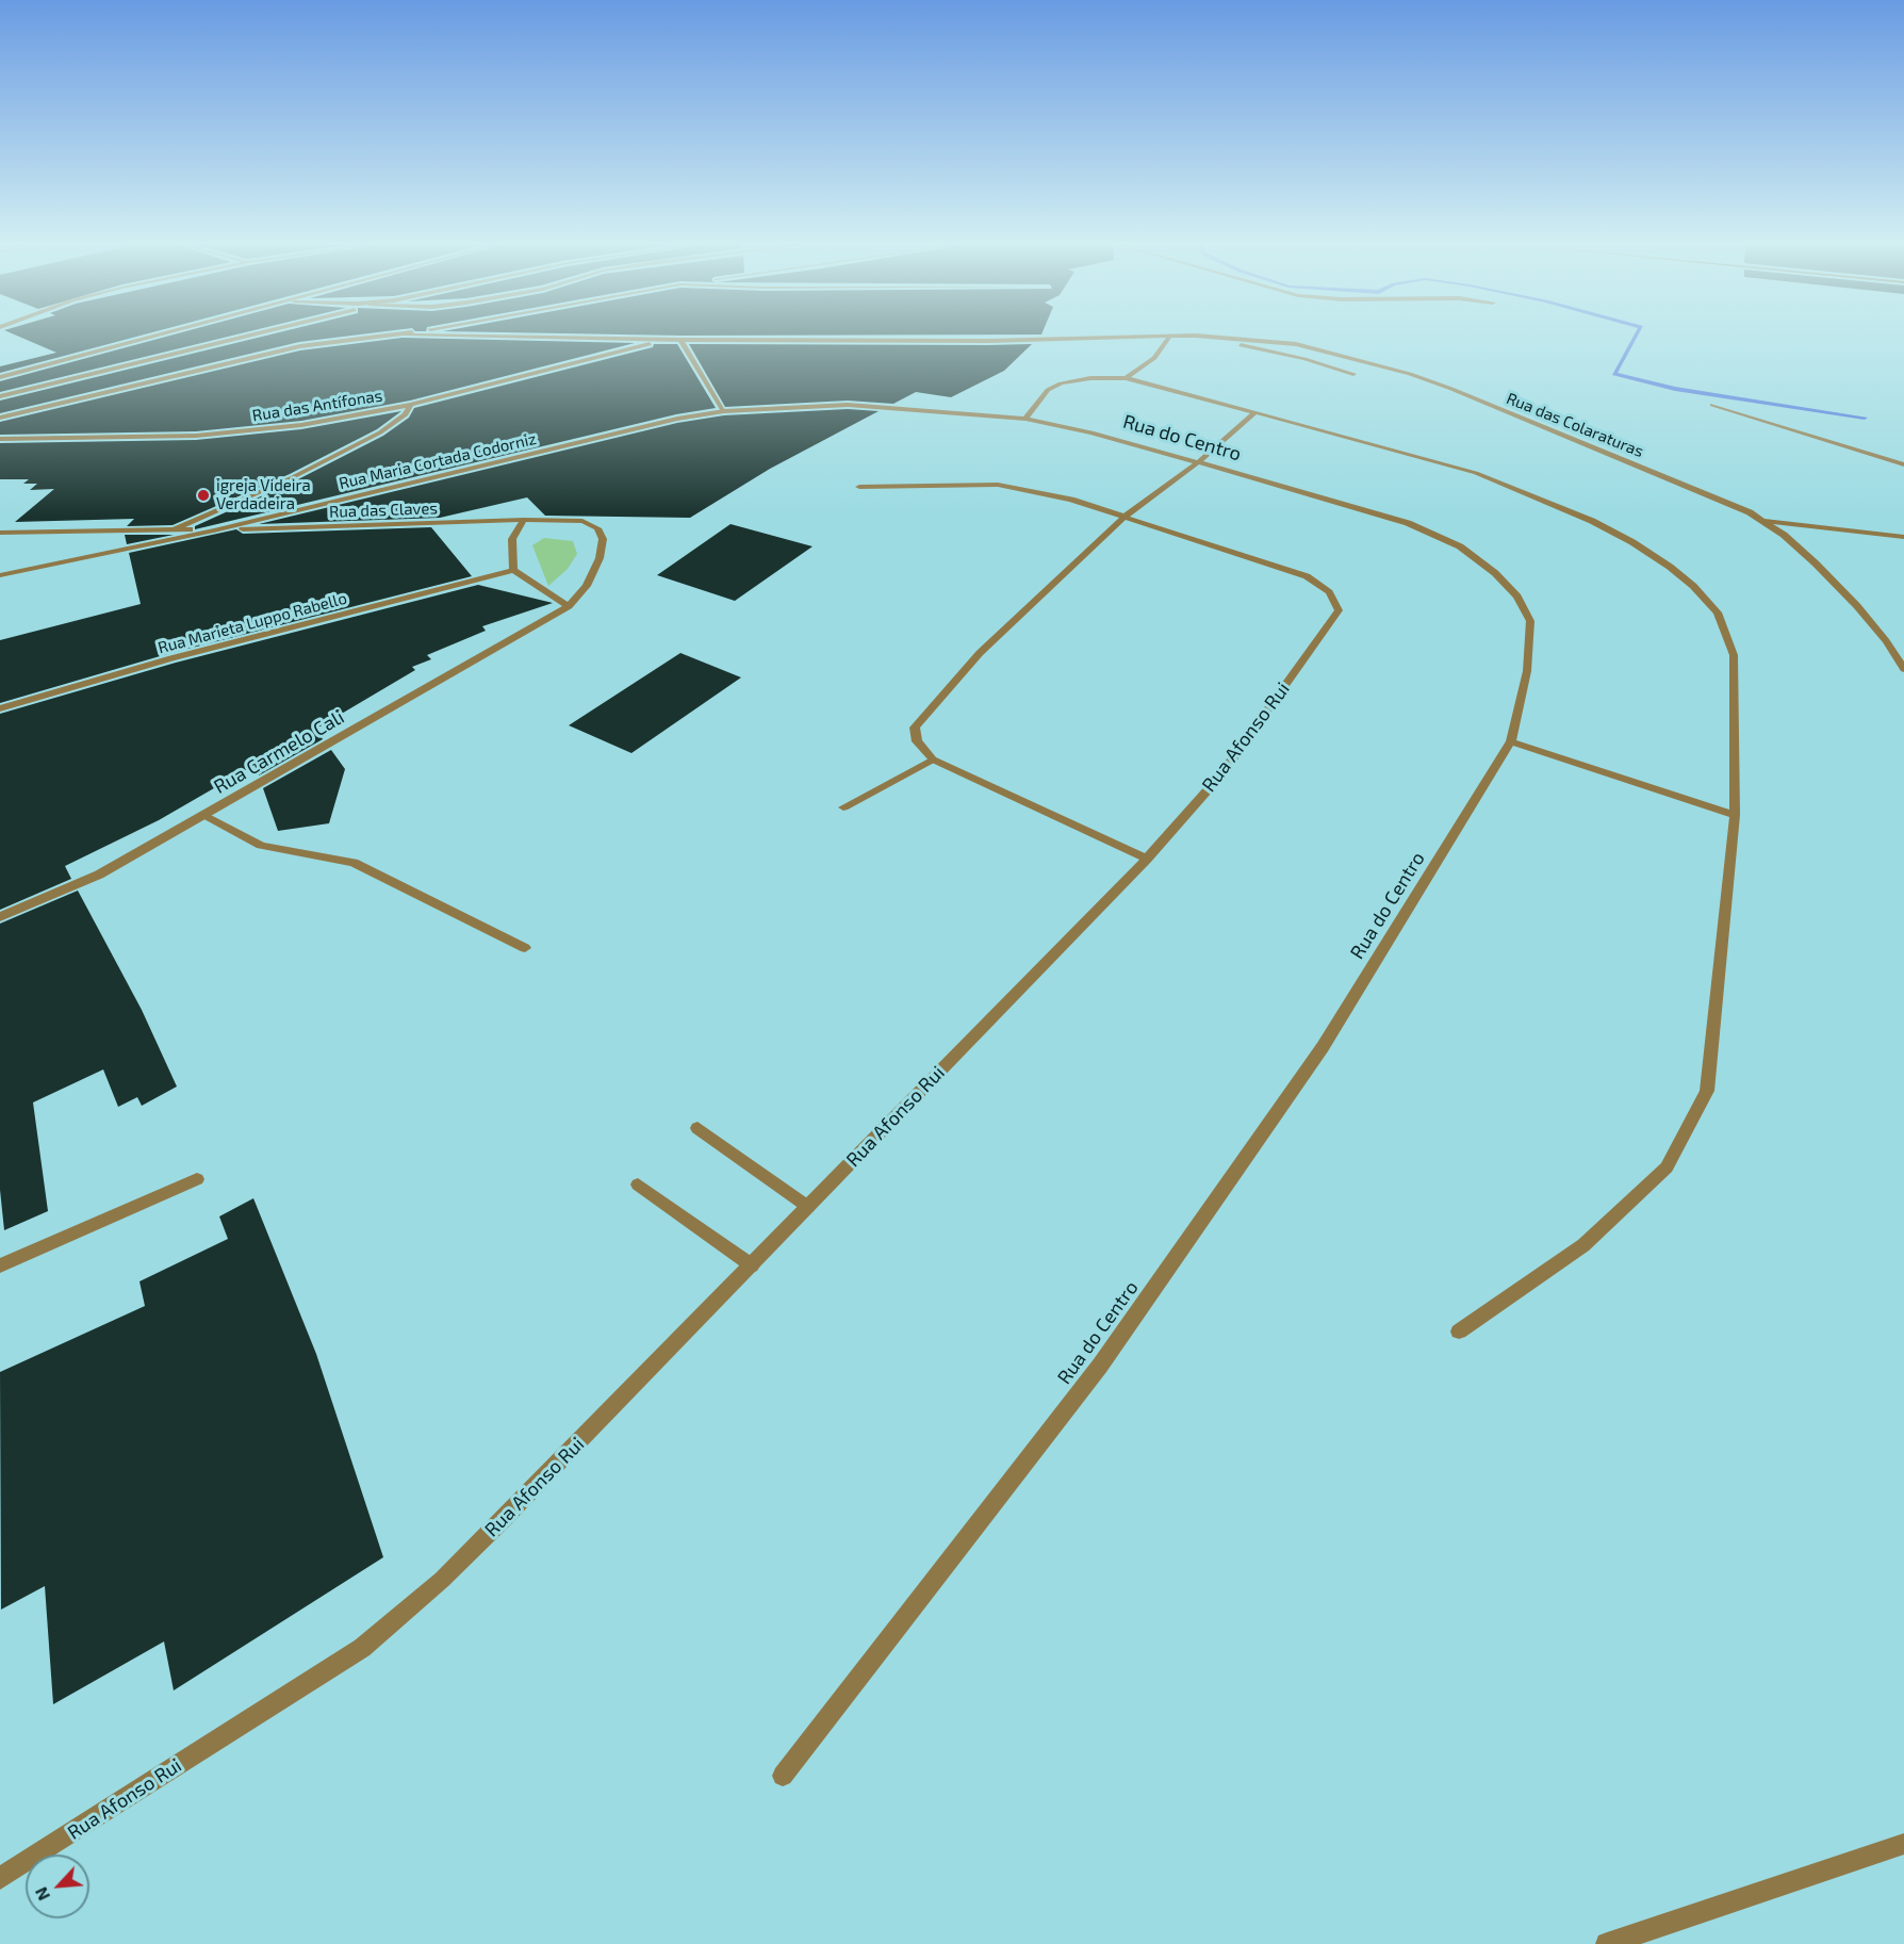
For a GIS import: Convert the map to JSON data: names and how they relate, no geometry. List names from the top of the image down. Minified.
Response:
{"streets":{"street":["Rua das Antífonas","Rua das Colaraturas","Rua do Centro","Rua Maria Cortada Codorniz","Rua das Claves","Rua Marieta Luppo Rabello","Rua Afonso Rui","Rua Carmelo Cali"]},"crossings":[["Rua das Antífonas","Rua das Colaraturas"],["Rua do Centro","Rua Maria Cortada Codorniz"],["Rua Maria Cortada Codorniz","Rua das Claves"],["Rua das Claves","Rua Marieta Luppo Rabello"],["Rua das Claves","Rua Carmelo Cali"],["Rua Marieta Luppo Rabello","Rua Carmelo Cali"]],"places":["igreja Videira Verdadeira"],"north":"bottom left"}
